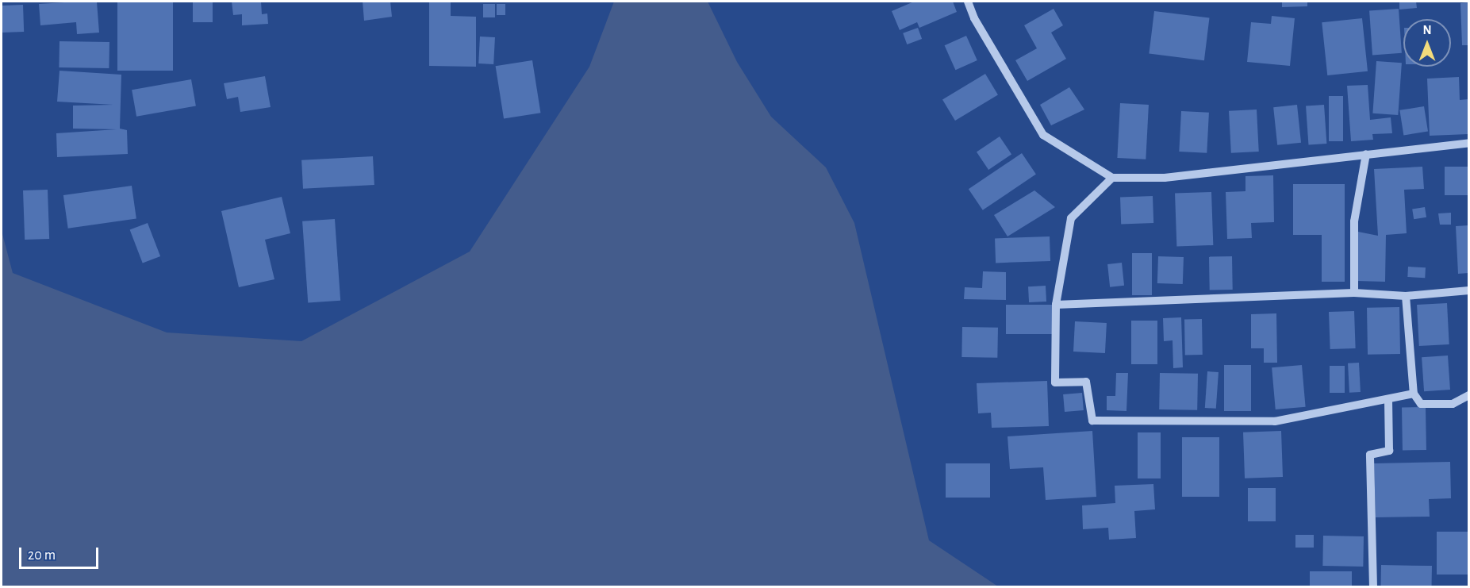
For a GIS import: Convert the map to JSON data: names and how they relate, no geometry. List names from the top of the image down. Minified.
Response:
{"scale_bar":"20 m","north":"top"}
